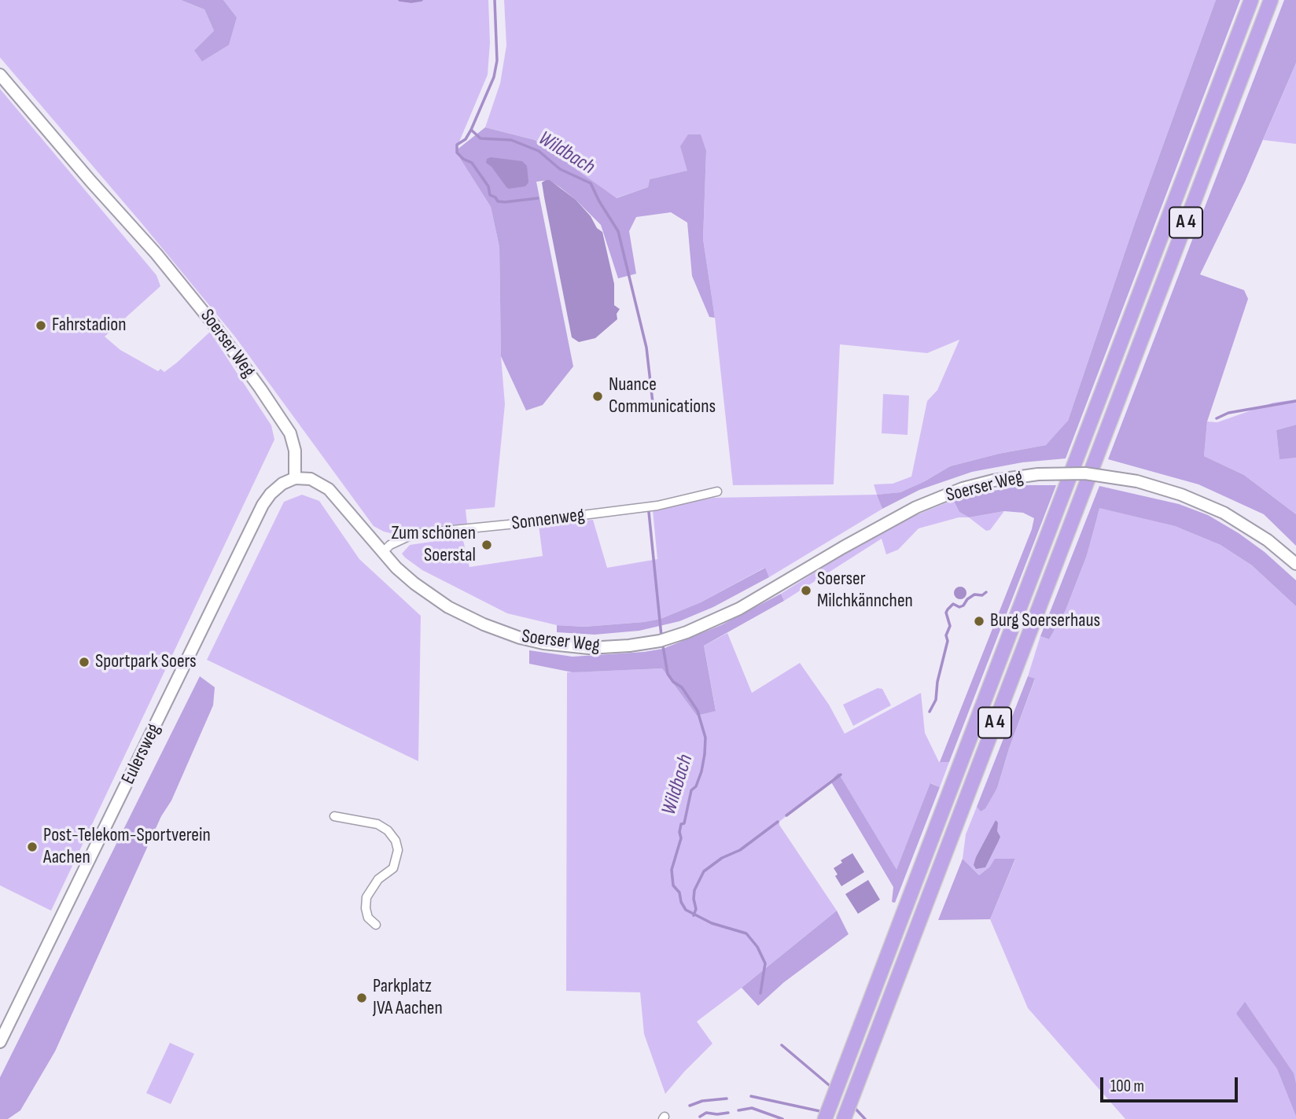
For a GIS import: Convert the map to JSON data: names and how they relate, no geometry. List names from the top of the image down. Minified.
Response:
{"streets":{"highway":["A 4"],"main road":["Soerser Weg","Eulersweg"],"street":["Sonnenweg"]},"crossings":[["Soerser Weg","Sonnenweg"],["Soerser Weg","Eulersweg"]],"water":["Wildbach"],"places":["Fahrstadion","Nuance Communications","Zum schönen Soerstal","Soerser Milchkännchen","Burg Soerserhaus","Sportpark Soers","Post-Telekom-Sportverein Aachen","Parkplatz JVA Aachen"],"scale_bar":"100 m"}
